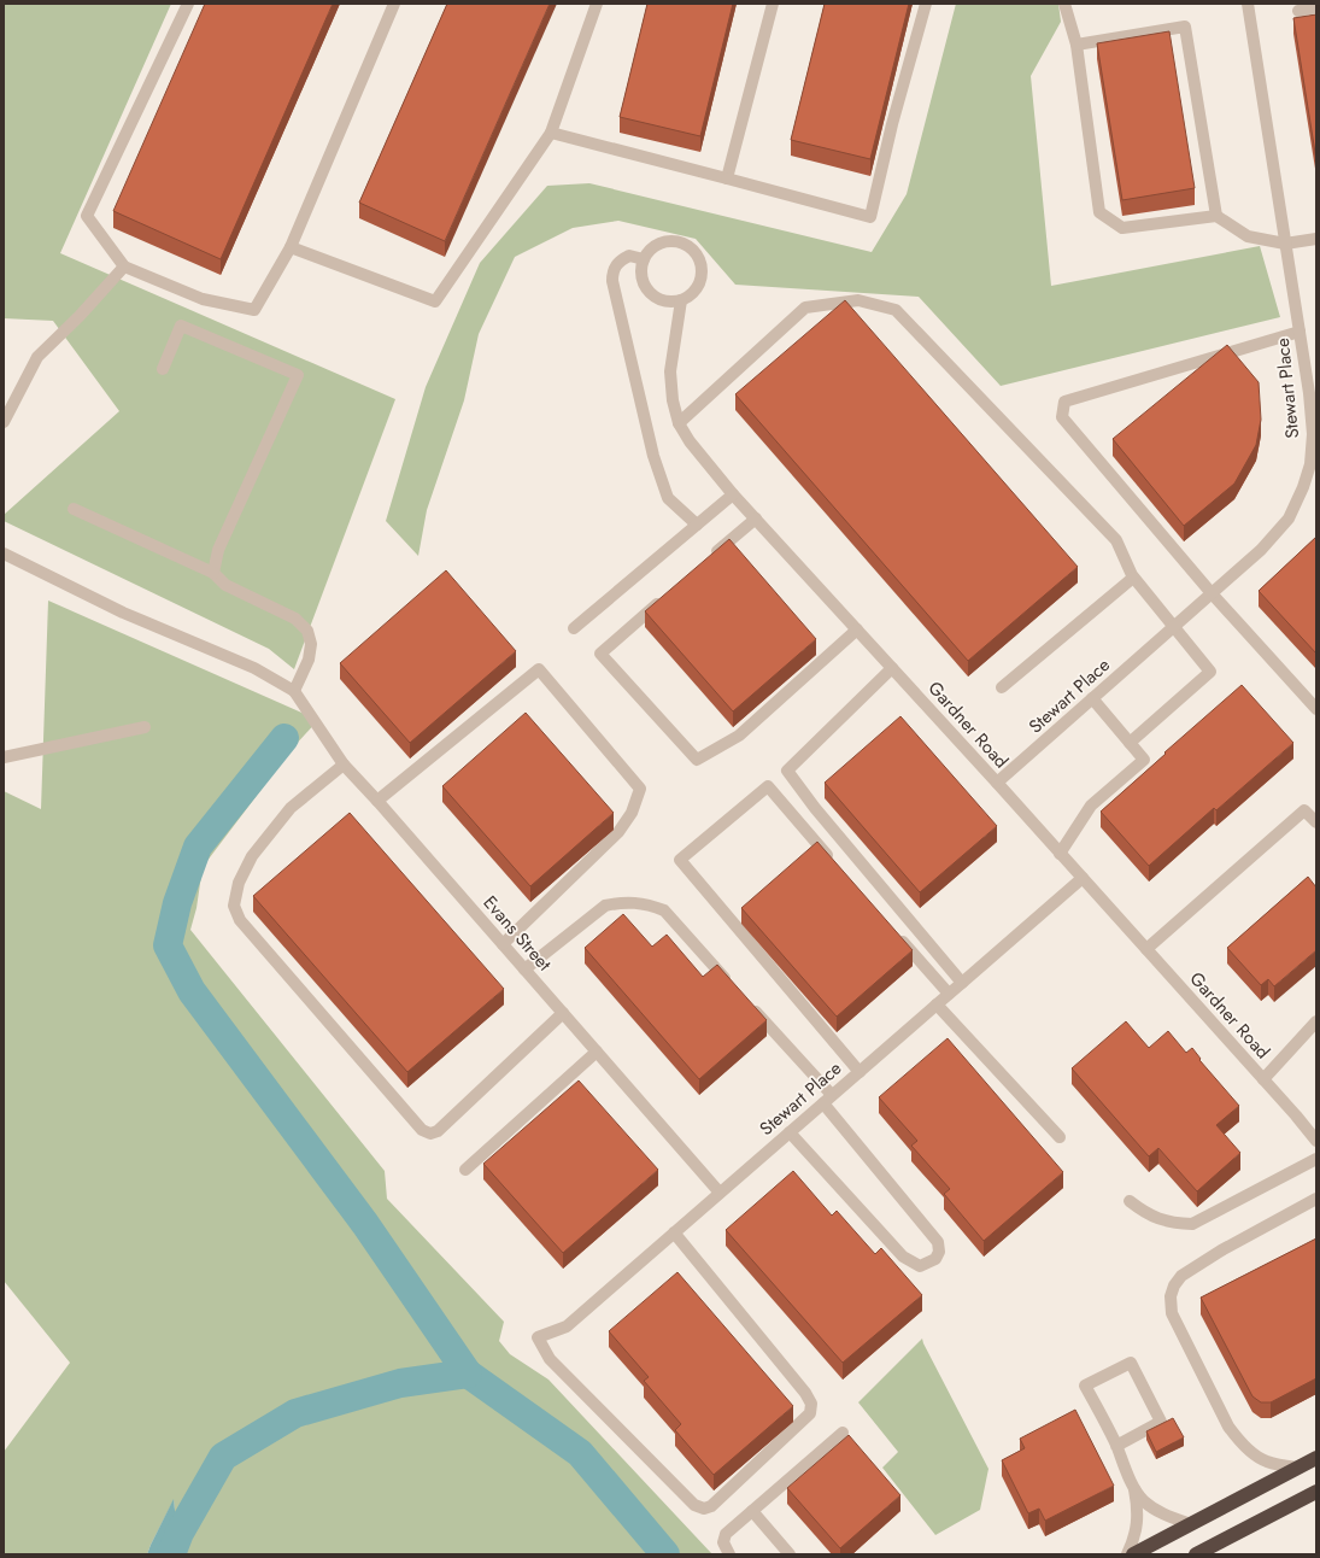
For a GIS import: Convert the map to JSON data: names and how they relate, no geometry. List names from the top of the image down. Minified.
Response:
{"streets":{"street":["Stewart Place","Gardner Road","Evans Street"]},"crossings":[["Stewart Place","Gardner Road"],["Stewart Place","Evans Street"]]}
